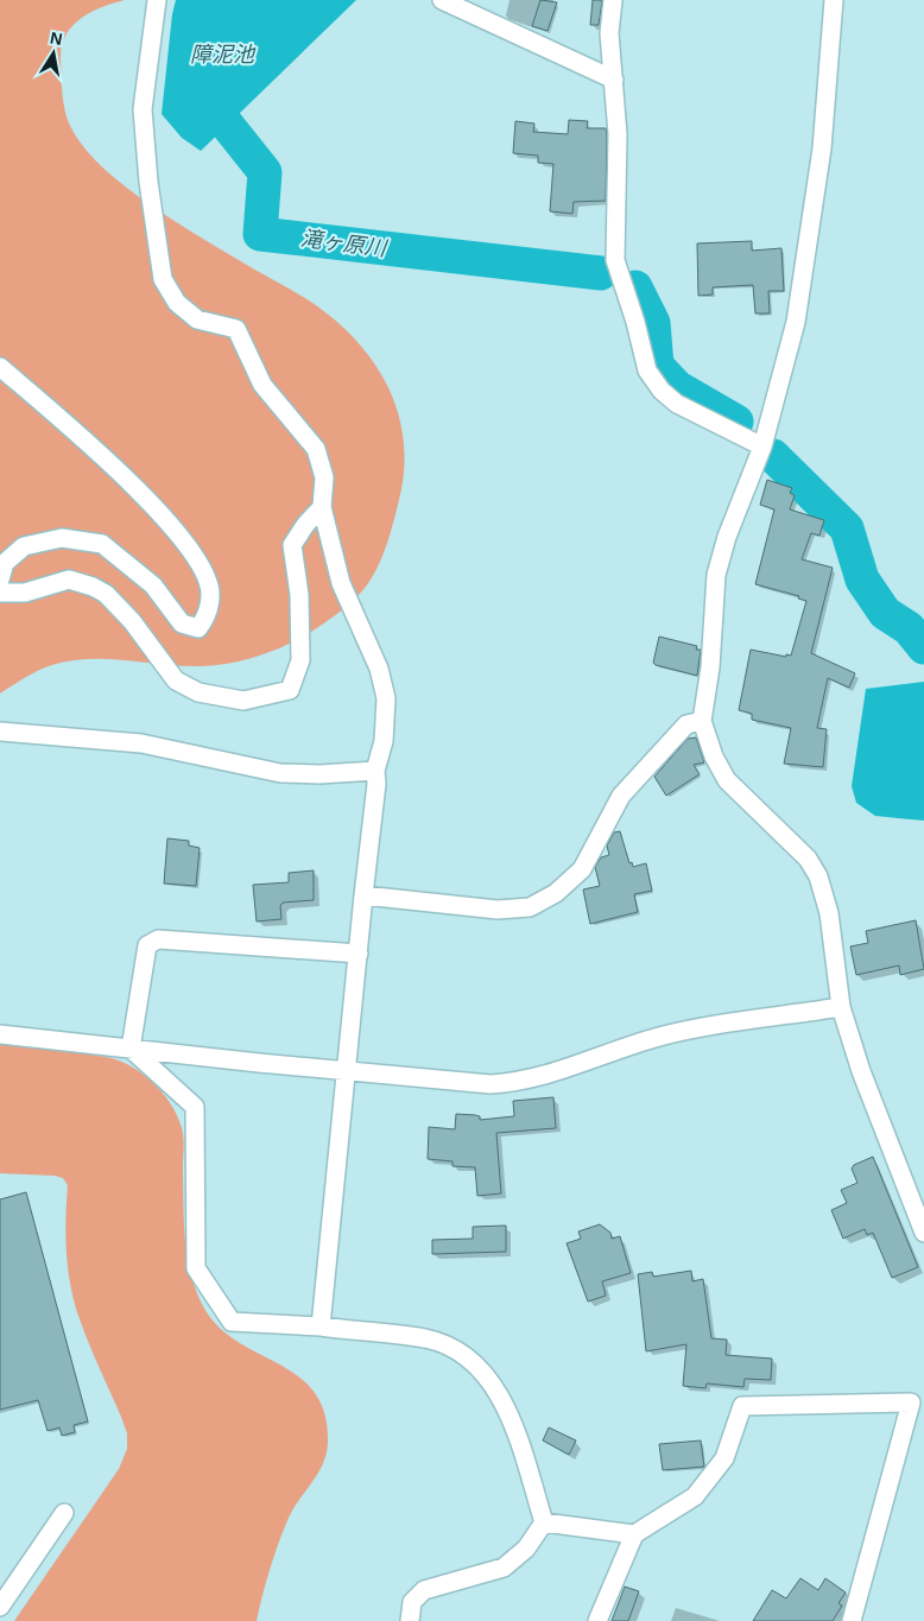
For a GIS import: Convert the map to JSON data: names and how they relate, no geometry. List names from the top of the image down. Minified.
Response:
{"water":["障泥池","滝ヶ原川"],"north":"top"}
